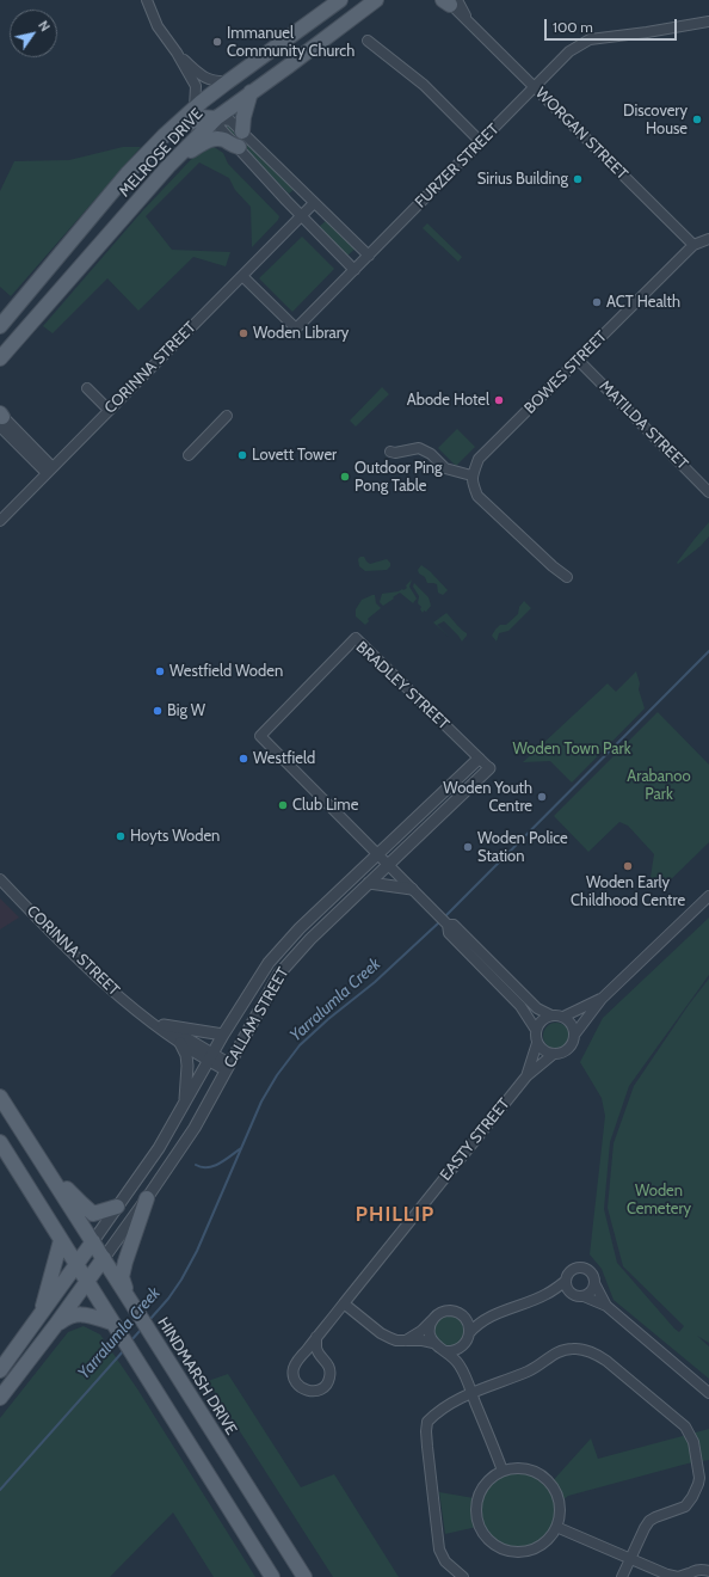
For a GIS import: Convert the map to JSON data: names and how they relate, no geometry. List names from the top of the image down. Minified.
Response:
{"streets":{"main road":["MELROSE DRIVE","HINDMARSH DRIVE"],"street":["WORGAN STREET","FURZER STREET","CORINNA STREET","BOWES STREET","MATILDA STREET","BRADLEY STREET","CALLAM STREET","EASTY STREET"]},"crossings":[["WORGAN STREET","FURZER STREET"],["WORGAN STREET","BOWES STREET"],["FURZER STREET","CORINNA STREET"],["CORINNA STREET","CALLAM STREET"],["BOWES STREET","MATILDA STREET"],["BRADLEY STREET","CALLAM STREET"],["CALLAM STREET","HINDMARSH DRIVE"]],"districts":["PHILLIP"],"water":["Yarralumla Creek"],"parks":["Woden Town Park","Arabanoo Park","Woden Cemetery"],"places":["Immanuel Community Church","Discovery House","Sirius Building","ACT Health","Woden Library","Abode Hotel","Lovett Tower","Outdoor Ping Pong Table","Westfield Woden","Big W","Westfield","Woden Youth Centre","Club Lime","Hoyts Woden","Woden Police Station","Woden Early Childhood Centre"],"scale_bar":"100 m","north":"top right"}
